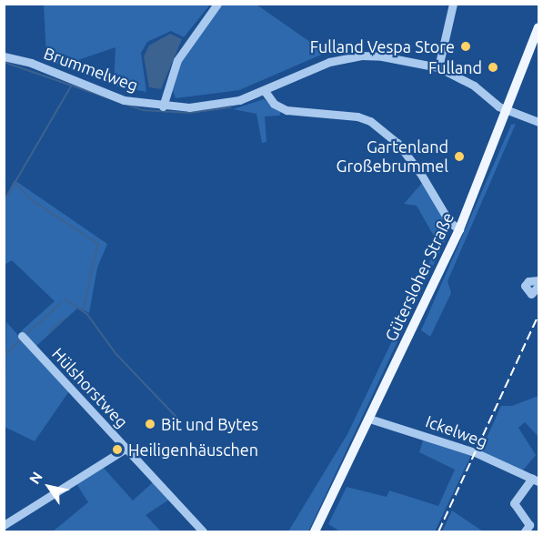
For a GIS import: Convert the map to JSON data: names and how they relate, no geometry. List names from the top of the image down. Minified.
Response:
{"streets":{"main road":["Gütersloher Straße"],"street":["Brummelweg","Hülshorstweg","Ickelweg"]},"crossings":[["Brummelweg","Gütersloher Straße"],["Gütersloher Straße","Ickelweg"]],"places":["Fulland Vespa Store","Fulland","Gartenland Großebrummel","Bit und Bytes","Heiligenhäuschen"],"north":"top left"}
